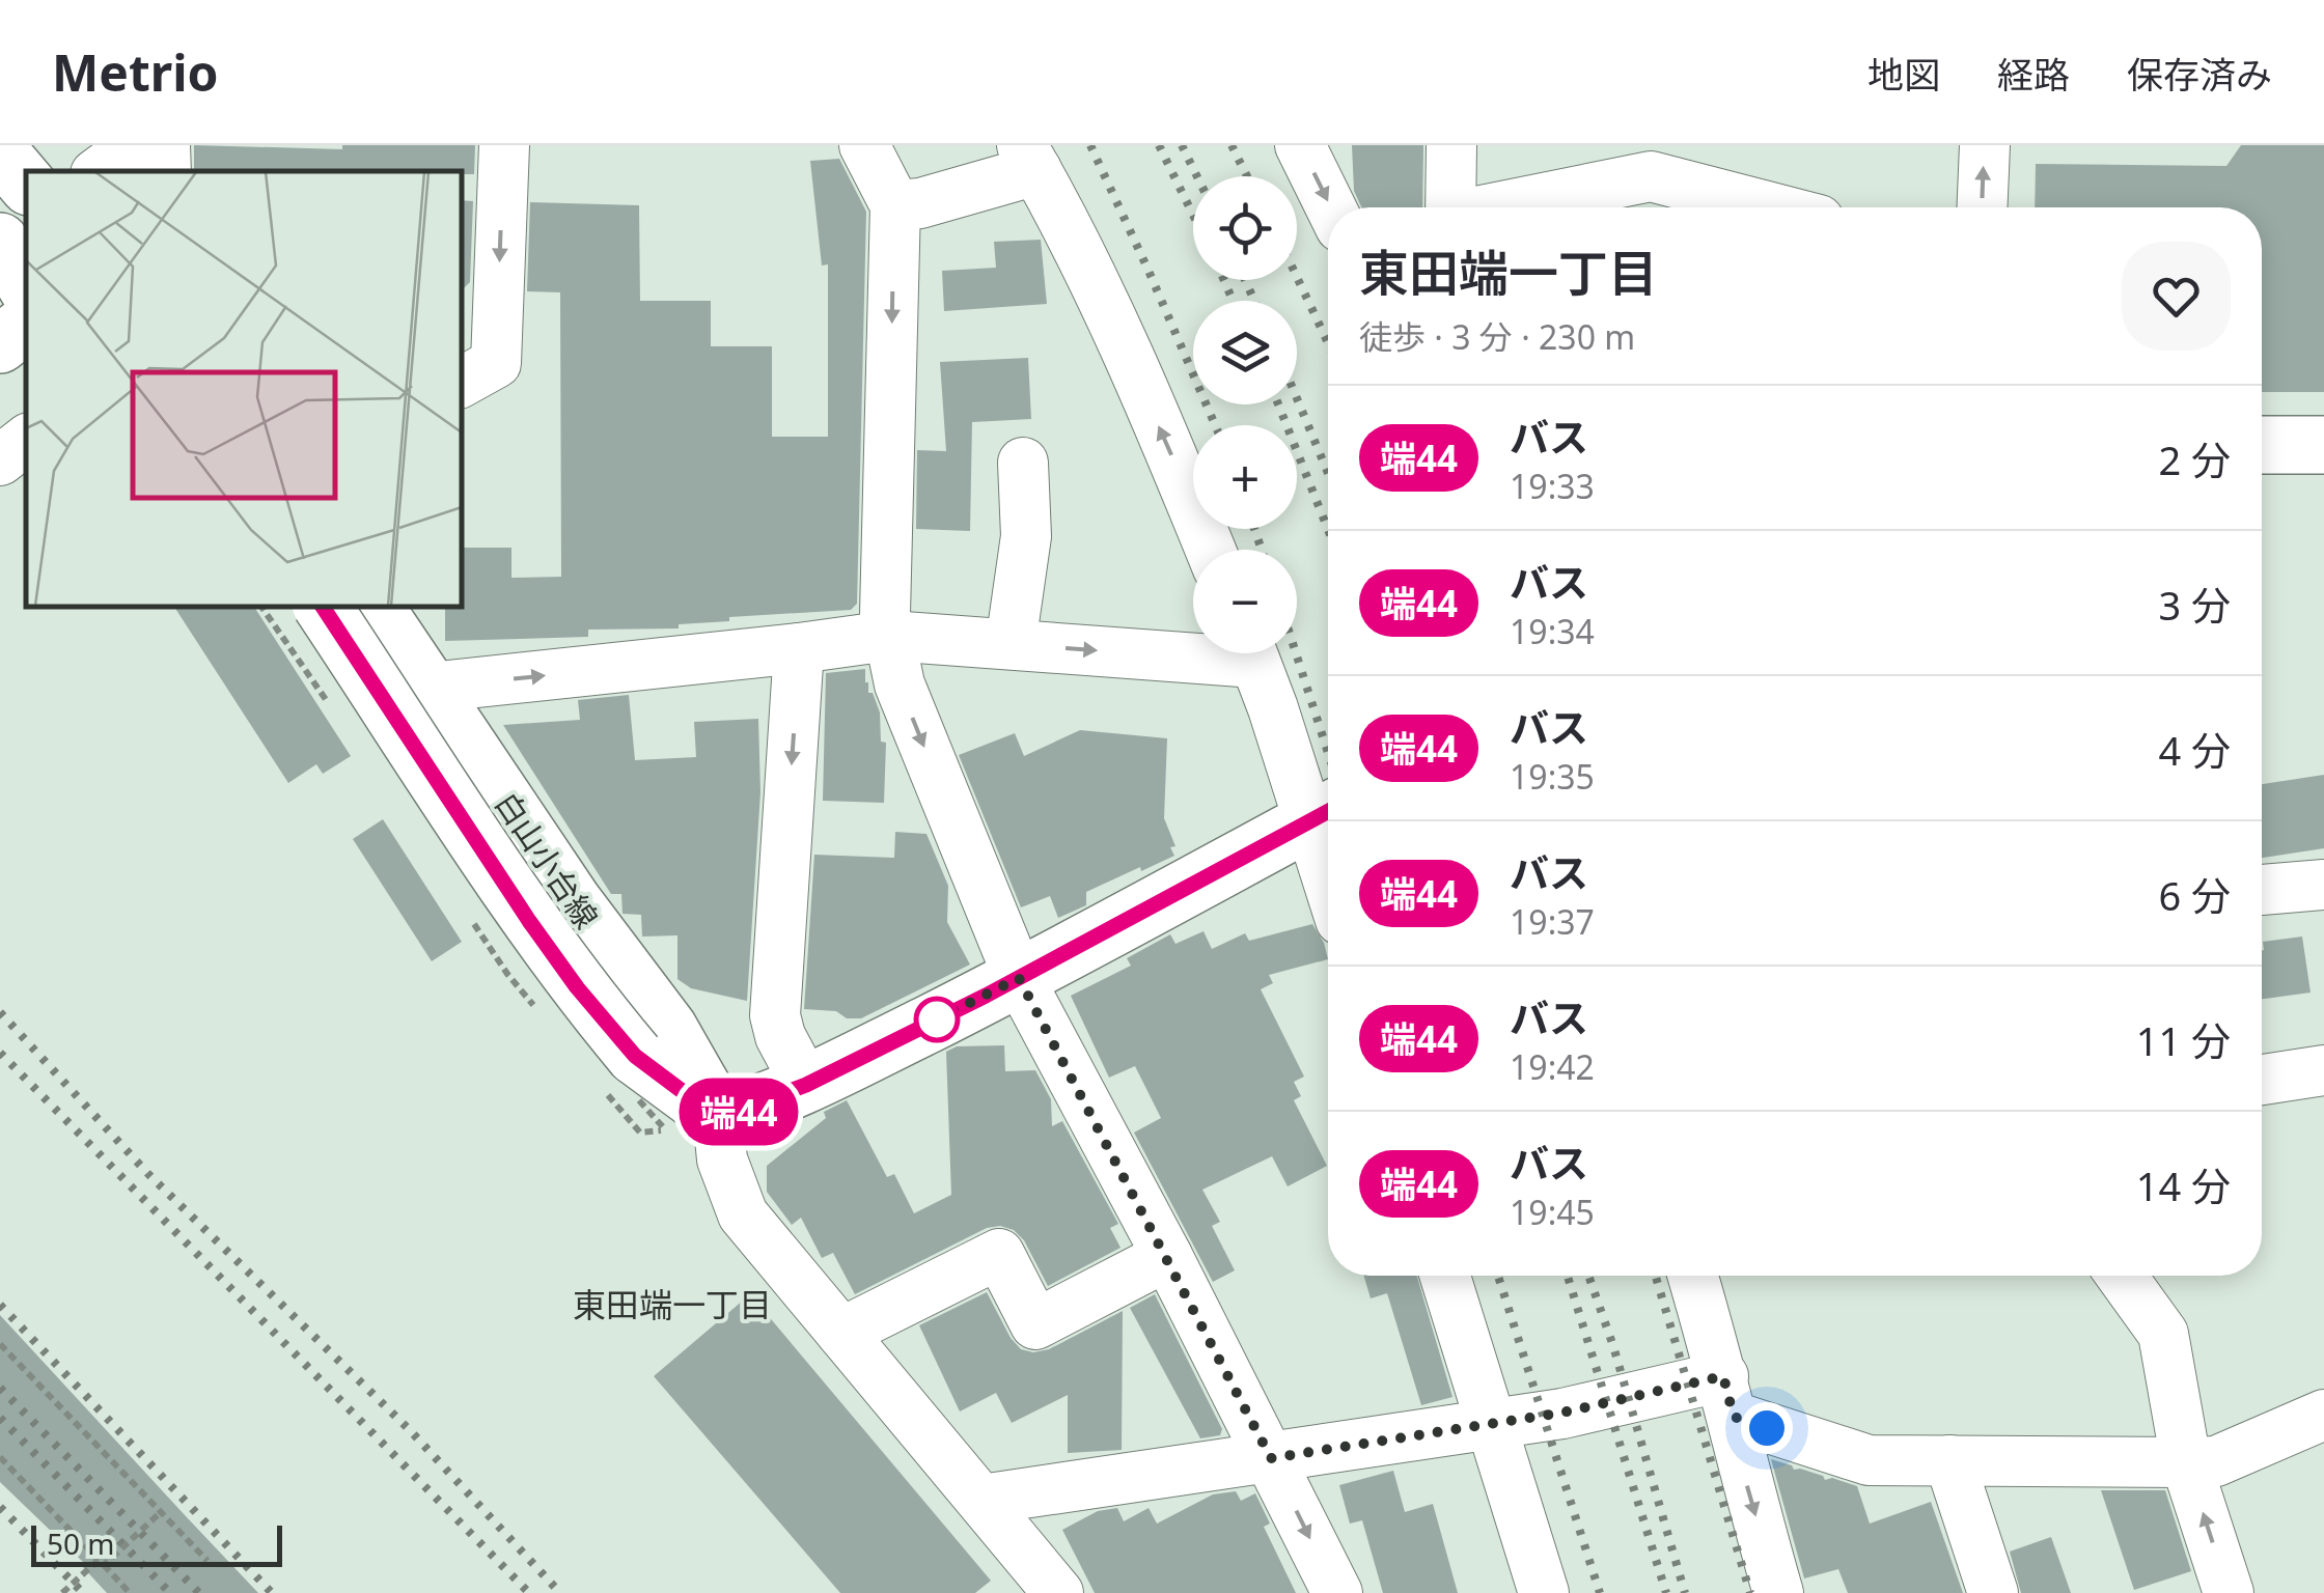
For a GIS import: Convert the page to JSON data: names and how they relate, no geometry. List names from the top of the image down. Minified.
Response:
{"streets":{"main road":["白山小台線"]},"districts":["東田端一丁目"],"lines":["bus line 端44"],"scale_bar":"50 m","page":{"header":"Metrio","nav":["地図","経路","保存済み"],"on_map":"端44","map_buttons":["+","−"],"heading":["東田端一丁目","徒歩 · 3 分 · 230 m"],"list":[{"mark":"端44","name":"バス","note":"19:33","value":"2 分"},{"mark":"端44","name":"バス","note":"19:34","value":"3 分"},{"mark":"端44","name":"バス","note":"19:35","value":"4 分"},{"mark":"端44","name":"バス","note":"19:37","value":"6 分"},{"mark":"端44","name":"バス","note":"19:42","value":"11 分"},{"mark":"端44","name":"バス","note":"19:45","value":"14 分"}],"scale":"50 m"}}
